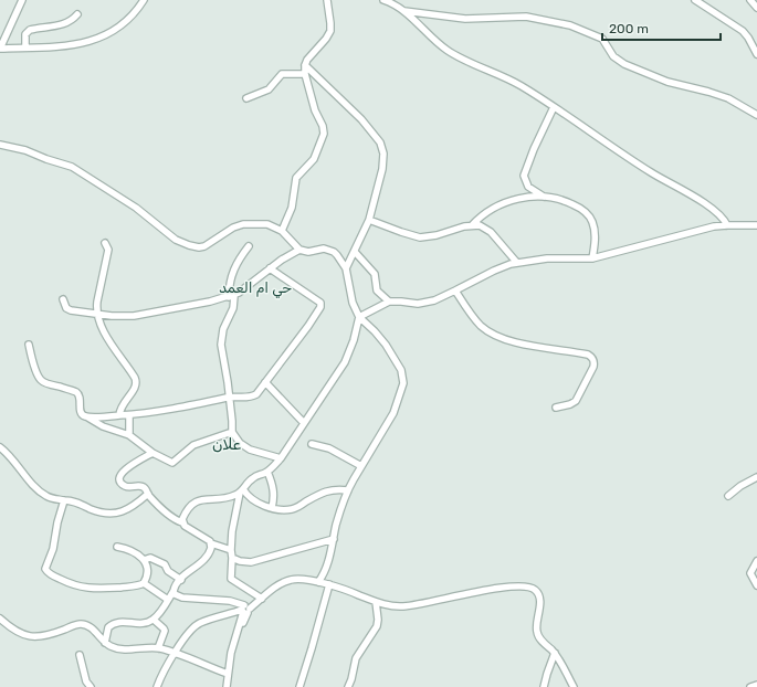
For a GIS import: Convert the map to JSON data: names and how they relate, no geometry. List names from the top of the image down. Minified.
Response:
{"districts":["حي ام العمد","علان"],"scale_bar":"200 m"}
